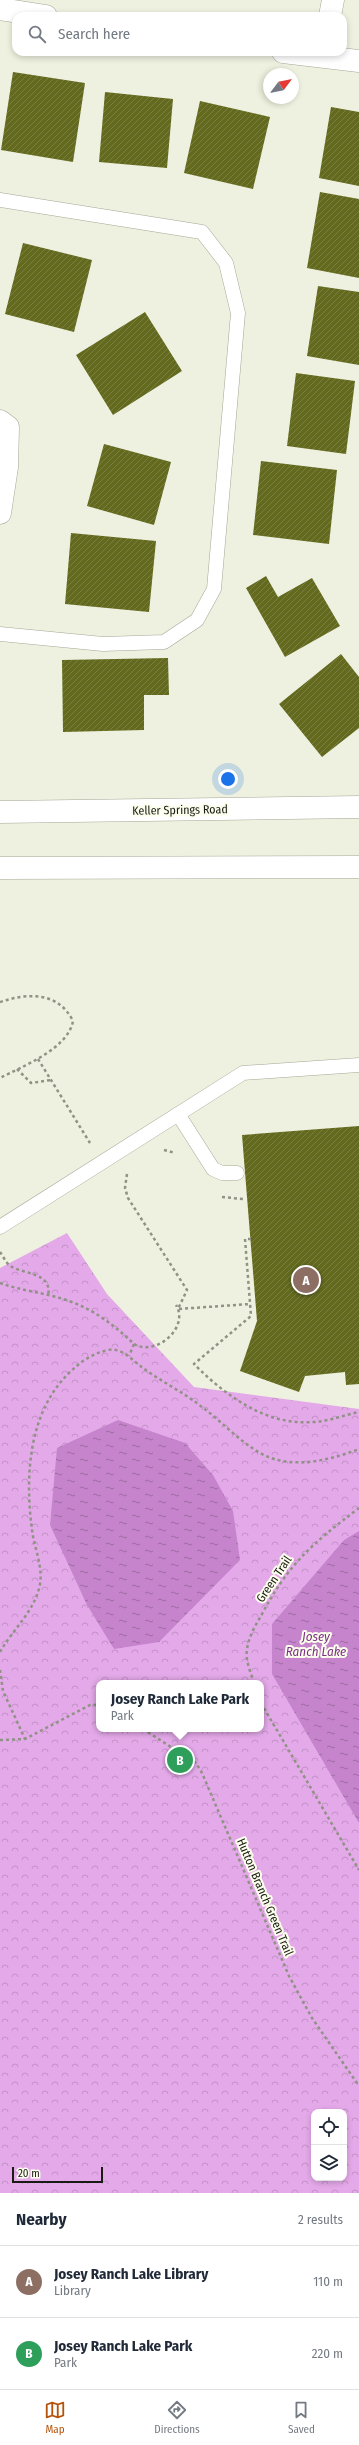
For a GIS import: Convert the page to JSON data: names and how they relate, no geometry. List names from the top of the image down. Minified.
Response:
{"streets":{"main road":["Keller Springs Road"],"path":["Green Trail","Hutton Branch Green Trail"]},"water":["Josey Ranch Lake"],"scale_bar":"20 m","north":"top right","page":{"search":"Search here","pins":["A","B"],"popup":["Josey Ranch Lake Park","Park"],"scale":"20 m","heading":["Nearby","2 results"],"list":[{"mark":"A","name":"Josey Ranch Lake Library","note":"Library","value":"110 m"},{"mark":"B","name":"Josey Ranch Lake Park","note":"Park","value":"220 m"}],"nav":["Map","Directions","Saved"]}}
